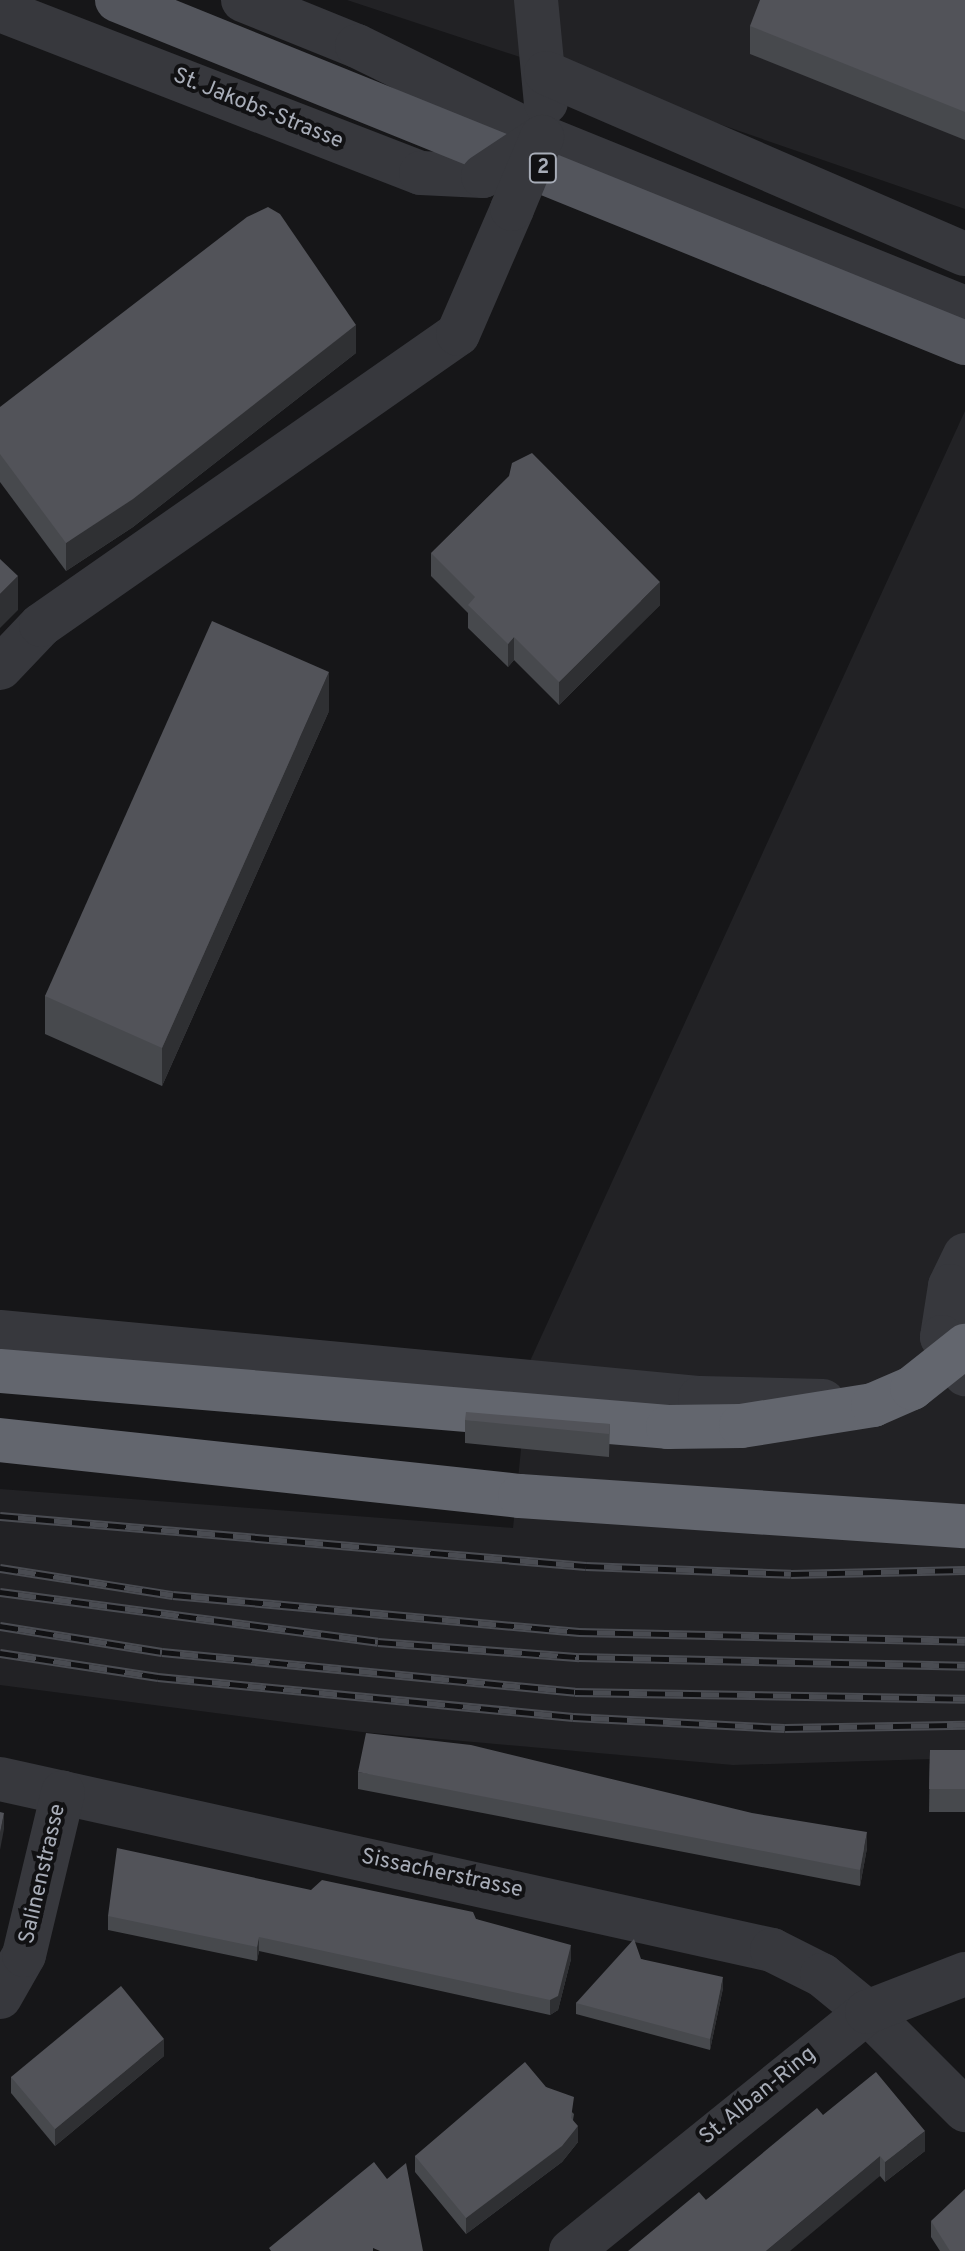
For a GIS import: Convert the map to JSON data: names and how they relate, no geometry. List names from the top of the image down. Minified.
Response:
{"streets":{"main road":["2"],"street":["St. Jakobs-Strasse","Salinenstrasse","Sissacherstrasse","St. Alban-Ring"]},"crossings":[["Salinenstrasse","Sissacherstrasse"],["Sissacherstrasse","St. Alban-Ring"]]}
